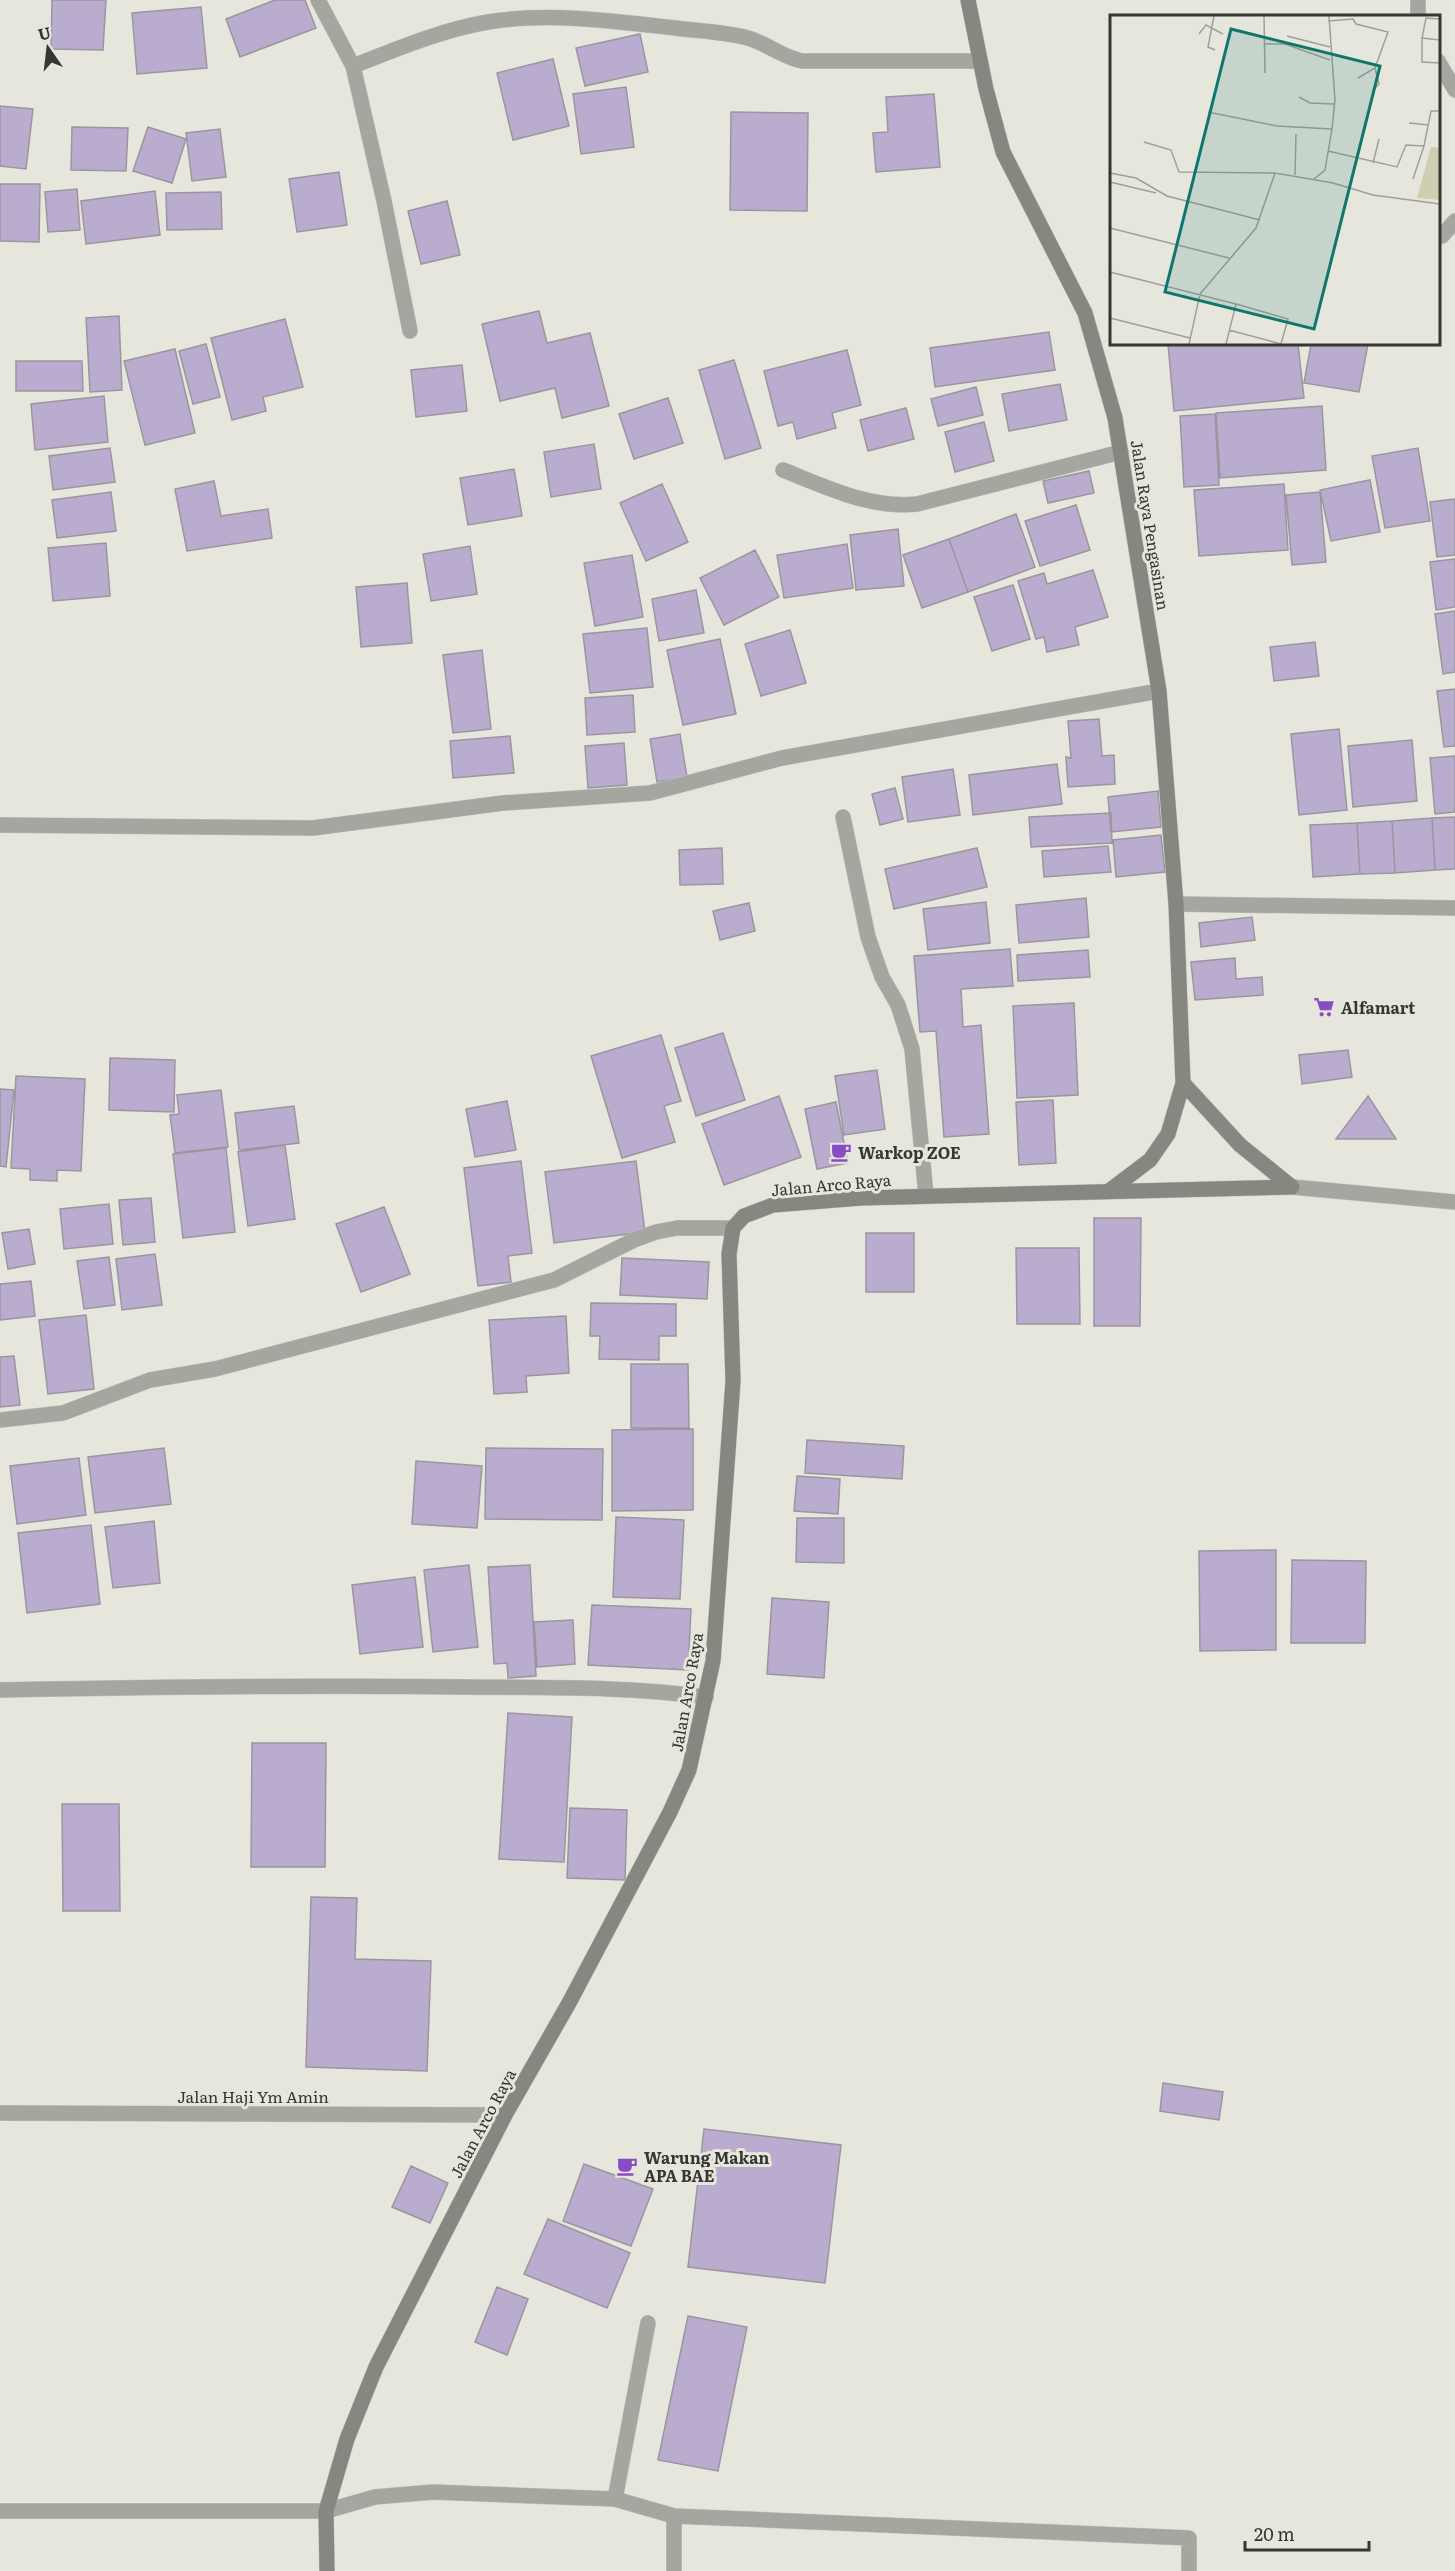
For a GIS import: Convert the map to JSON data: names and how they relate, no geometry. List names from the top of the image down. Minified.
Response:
{"streets":{"main road":["Jalan Raya Pengasinan","Jalan Arco Raya"],"street":["Jalan Haji Ym Amin"]},"crossings":[["Jalan Raya Pengasinan","Jalan Arco Raya"],["Jalan Arco Raya","Jalan Haji Ym Amin"]],"places":{"supermarket":["Alfamart"],"cafe":["Warkop ZOE","Warung Makan APA BAE"]},"scale_bar":"20 m","north":"top"}
